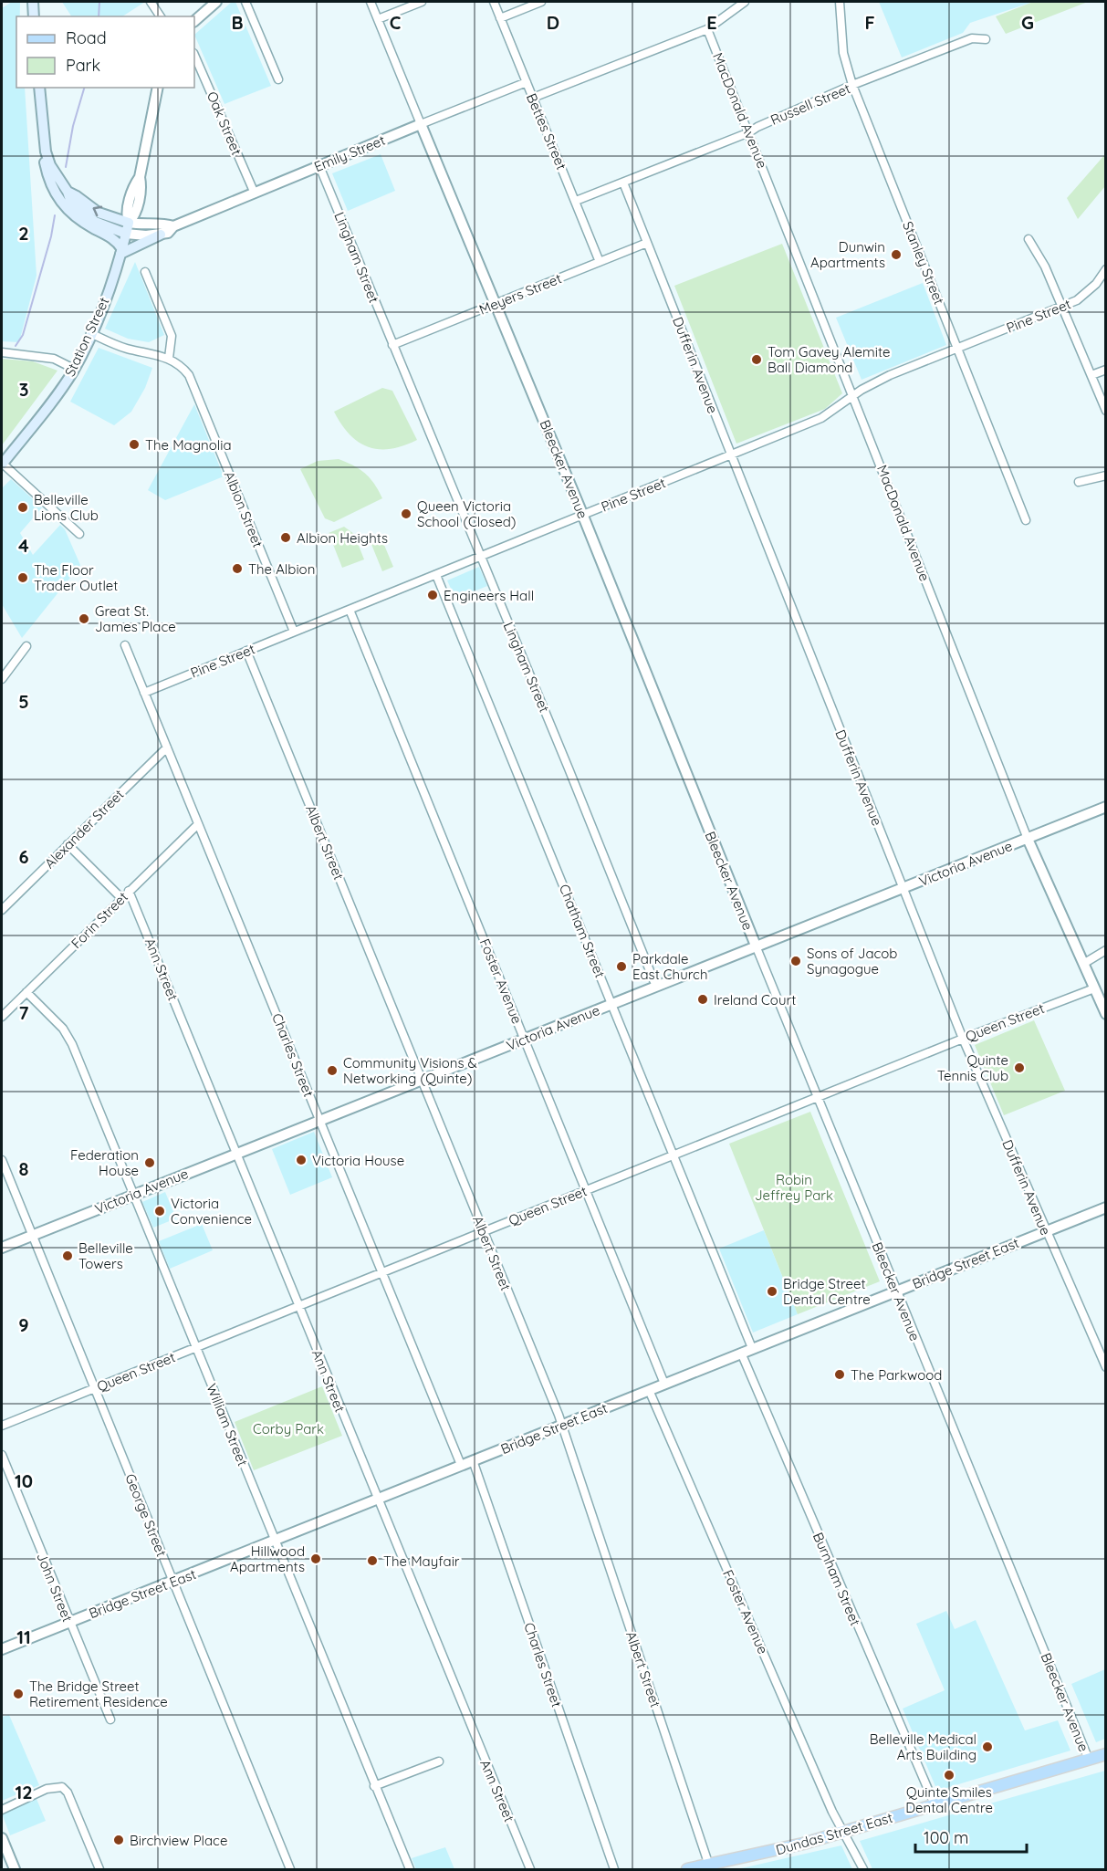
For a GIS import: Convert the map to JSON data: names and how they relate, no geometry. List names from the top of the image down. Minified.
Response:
{"streets":{"main road":["Station Street","Dundas Street East"],"street":["Russell Street","MacDonald Avenue","Oak Street","Bettes Street","Emily Street","Lingham Street","Stanley Street","Meyers Street","Pine Street","Dufferin Avenue","Bleecker Avenue","Albion Street","Alexander Street","Albert Street","Victoria Avenue","Forin Street","Chatham Street","Ann Street","Foster Avenue","Queen Street","Charles Street","Bridge Street East","William Street","George Street","Burnham Street","John Street"]},"crossings":[["Russell Street","MacDonald Avenue"],["Russell Street","Bettes Street"],["Russell Street","Stanley Street"],["Russell Street","Dufferin Avenue"],["MacDonald Avenue","Pine Street"],["MacDonald Avenue","Victoria Avenue"],["MacDonald Avenue","Queen Street"],["Oak Street","Emily Street"],["Bettes Street","Emily Street"],["Bettes Street","Meyers Street"],["Emily Street","Lingham Street"],["Emily Street","Station Street"],["Emily Street","Bleecker Avenue"],["Lingham Street","Meyers Street"],["Lingham Street","Pine Street"],["Lingham Street","Victoria Avenue"],["Stanley Street","Pine Street"],["Meyers Street","Dufferin Avenue"],["Meyers Street","Bleecker Avenue"],["Pine Street","Dufferin Avenue"],["Pine Street","Bleecker Avenue"],["Pine Street","Albion Street"],["Pine Street","Albert Street"],["Pine Street","Chatham Street"],["Pine Street","Foster Avenue"],["Pine Street","Charles Street"],["Dufferin Avenue","Victoria Avenue"],["Dufferin Avenue","Queen Street"],["Dufferin Avenue","Bridge Street East"],["Bleecker Avenue","Victoria Avenue"],["Bleecker Avenue","Queen Street"],["Bleecker Avenue","Bridge Street East"],["Bleecker Avenue","Dundas Street East"],["Alexander Street","Charles Street"],["Albert Street","Victoria Avenue"],["Albert Street","Queen Street"],["Albert Street","Bridge Street East"],["Albert Street","Dundas Street East"],["Victoria Avenue","Chatham Street"],["Victoria Avenue","Ann Street"],["Victoria Avenue","Foster Avenue"],["Victoria Avenue","Charles Street"],["Victoria Avenue","William Street"],["Victoria Avenue","George Street"],["Forin Street","Ann Street"],["Forin Street","Charles Street"],["Forin Street","William Street"],["Chatham Street","Queen Street"],["Chatham Street","Bridge Street East"],["Ann Street","Queen Street"],["Ann Street","Bridge Street East"],["Foster Avenue","Queen Street"],["Foster Avenue","Bridge Street East"],["Foster Avenue","Dundas Street East"],["Queen Street","Charles Street"],["Queen Street","William Street"],["Queen Street","George Street"],["Charles Street","Bridge Street East"],["Bridge Street East","William Street"],["Bridge Street East","George Street"],["Bridge Street East","Burnham Street"],["Bridge Street East","John Street"],["Burnham Street","Dundas Street East"]],"parks":["Robin Jeffrey Park","Corby Park"],"places":["Dunwin Apartments","Tom Gavey Alemite Ball Diamond","The Magnolia","Belleville Lions Club","Queen Victoria School (Closed)","Albion Heights","The Albion","The Floor Trader Outlet","Engineers Hall","Great St. James Place","Sons of Jacob Synagogue","Parkdale East Church","Ireland Court","Quinte Tennis Club","Community Visions & Networking (Quinte)","Victoria House","Federation House","Victoria Convenience","Belleville Towers","Bridge Street Dental Centre","The Parkwood","Hillwood Apartments","The Mayfair","The Bridge Street Retirement Residence","Belleville Medical Arts Building","Quinte Smiles Dental Centre","Birchview Place"],"legend":["Road","Park"],"scale_bar":"100 m","grid":{"columns":["B","C","D","E","F","G"],"rows":["2","3","4","5","6","7","8","9","10","11","12"]}}
